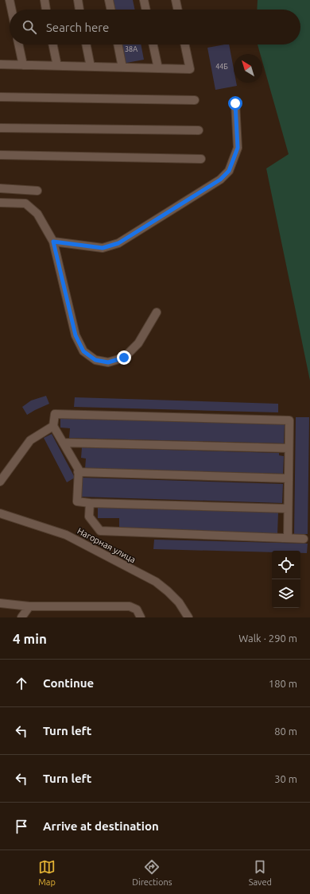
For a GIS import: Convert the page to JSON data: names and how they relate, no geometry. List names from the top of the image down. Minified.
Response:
{"streets":{"street":["Нагорная улица"]},"house_numbers":["38А","44Б"],"north":"top left","page":{"search":"Search here","heading":["4 min","Walk · 290 m"],"list":[["Continue","180 m"],["Turn left","80 m"],["Turn left","30 m"],"Arrive at destination"],"nav":["Map","Directions","Saved"]}}
